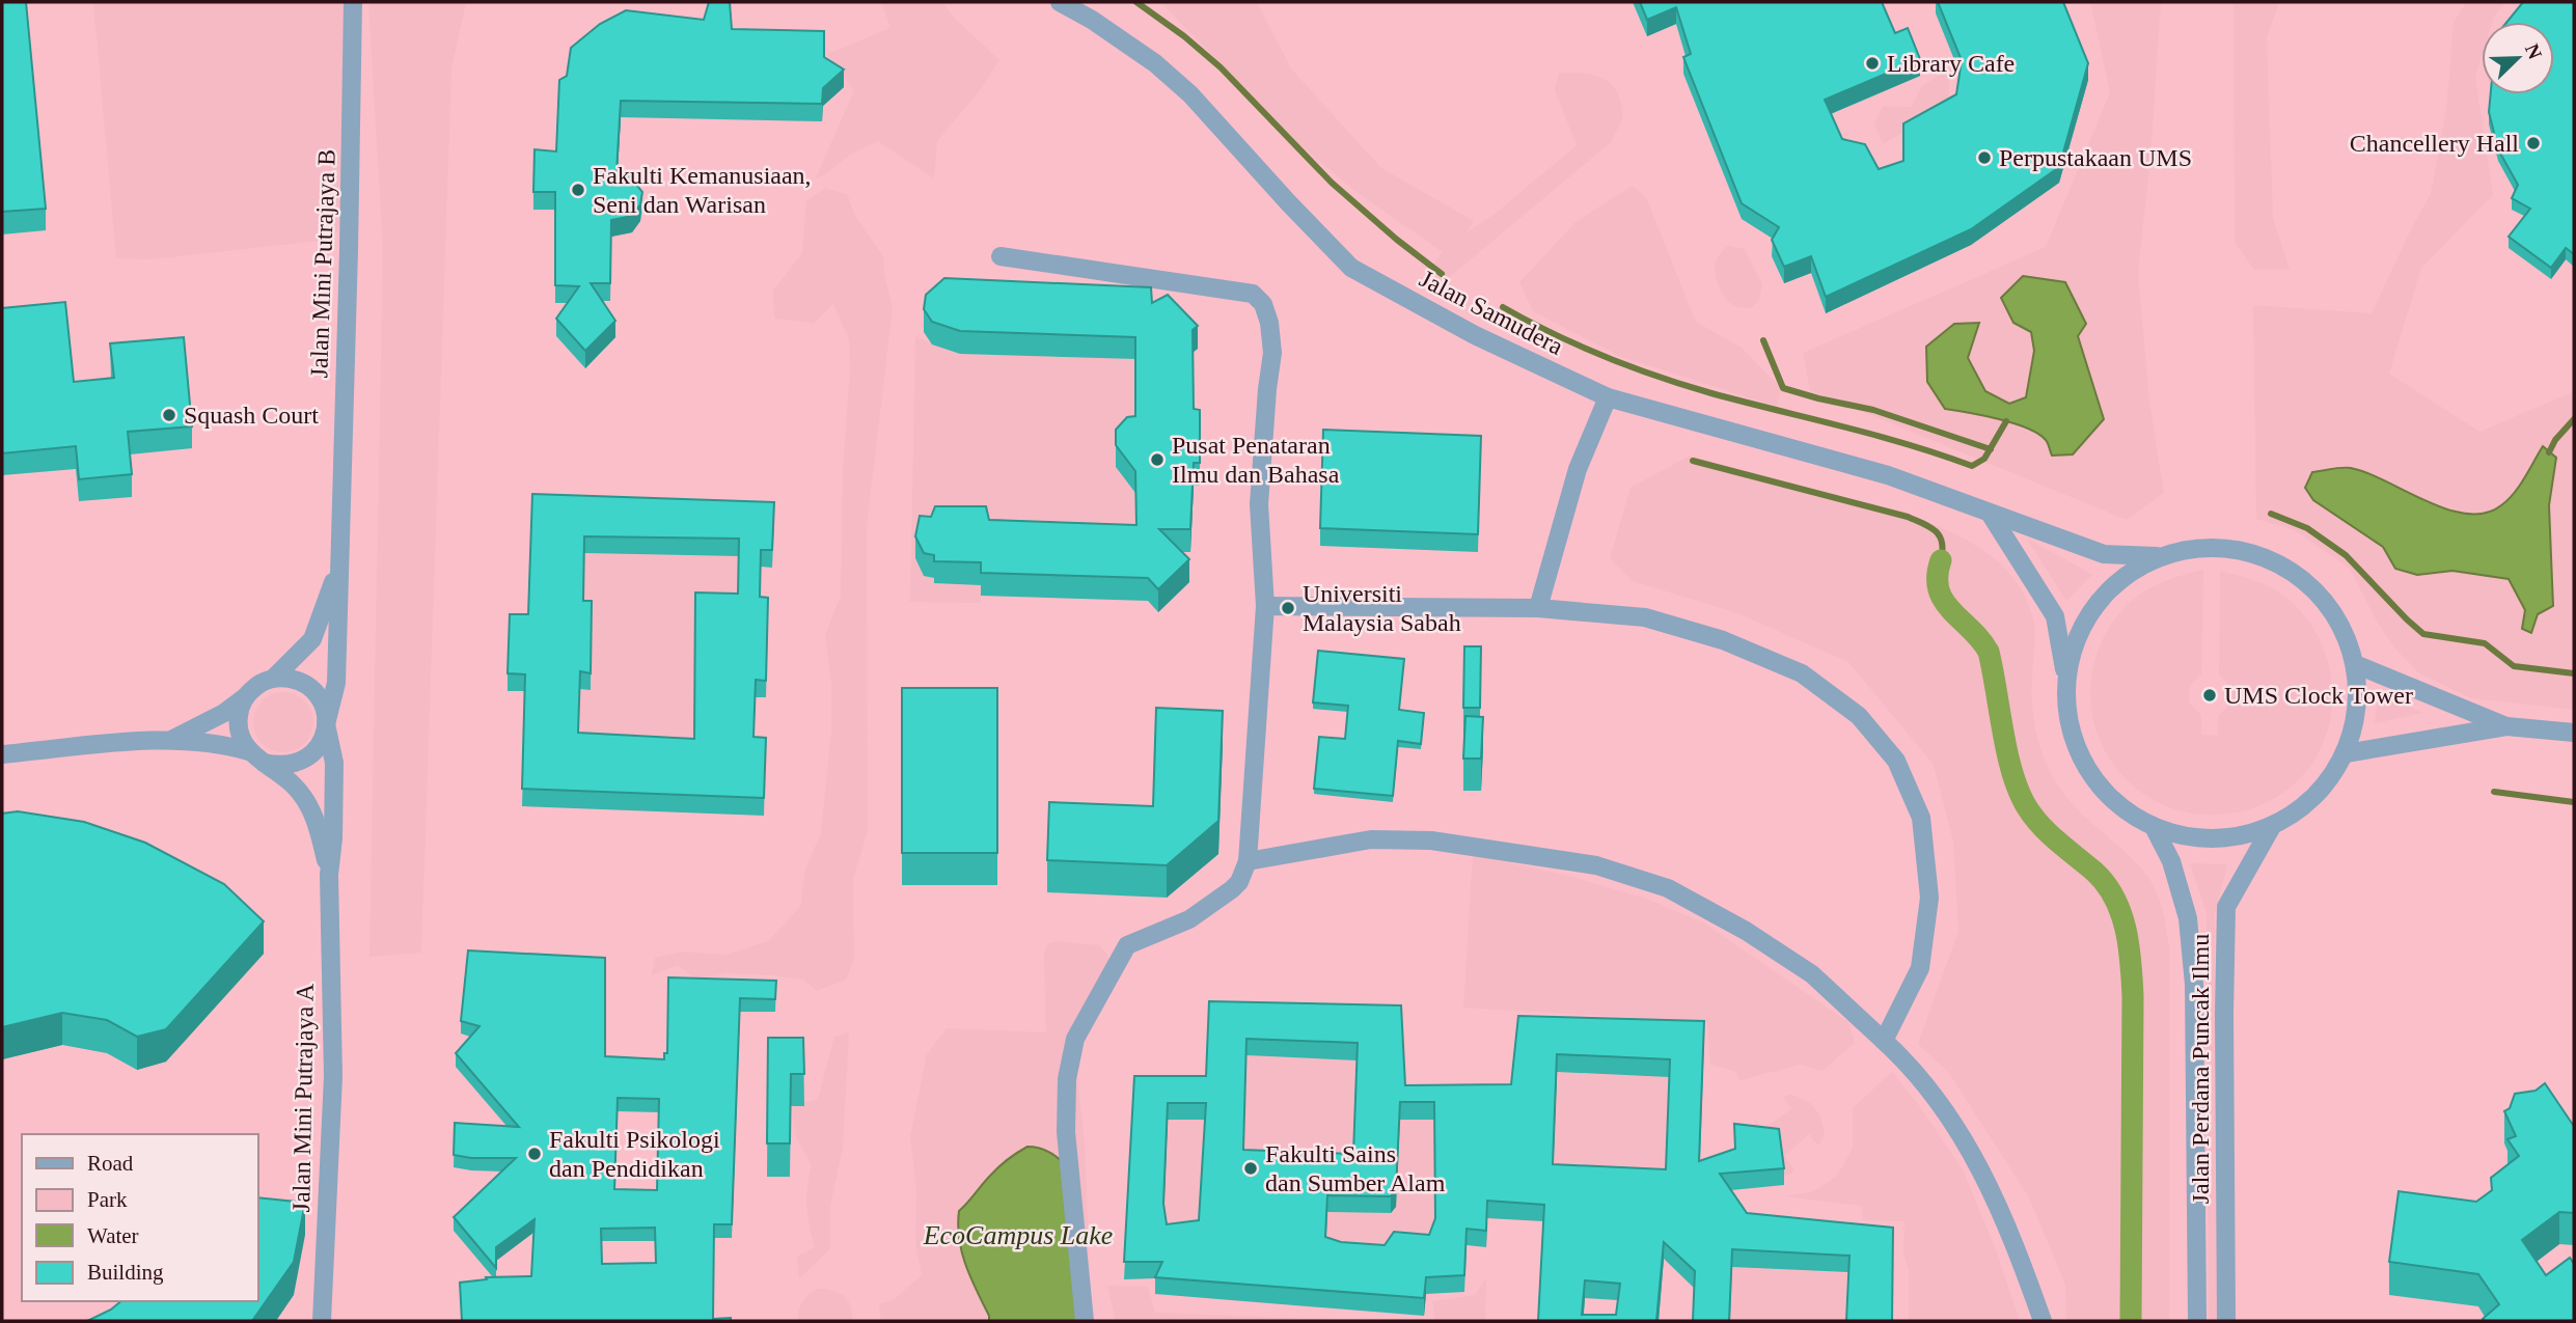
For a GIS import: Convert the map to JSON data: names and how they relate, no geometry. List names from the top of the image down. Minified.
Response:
{"streets":{"street":["Jalan Mini Putrajaya B","Jalan Samudera","Jalan Perdana Puncak Ilmu","Jalan Mini Putrajaya A"]},"water":["EcoCampus Lake"],"places":["Library Cafe","Chancellery Hall","Perpustakaan UMS","Fakulti Kemanusiaan, Seni dan Warisan","Squash Court","Pusat Penataran Ilmu dan Bahasa","Universiti Malaysia Sabah","UMS Clock Tower","Fakulti Psikologi dan Pendidikan","Fakulti Sains dan Sumber Alam"],"legend":["Road","Park","Water","Building"],"north":"top right"}
